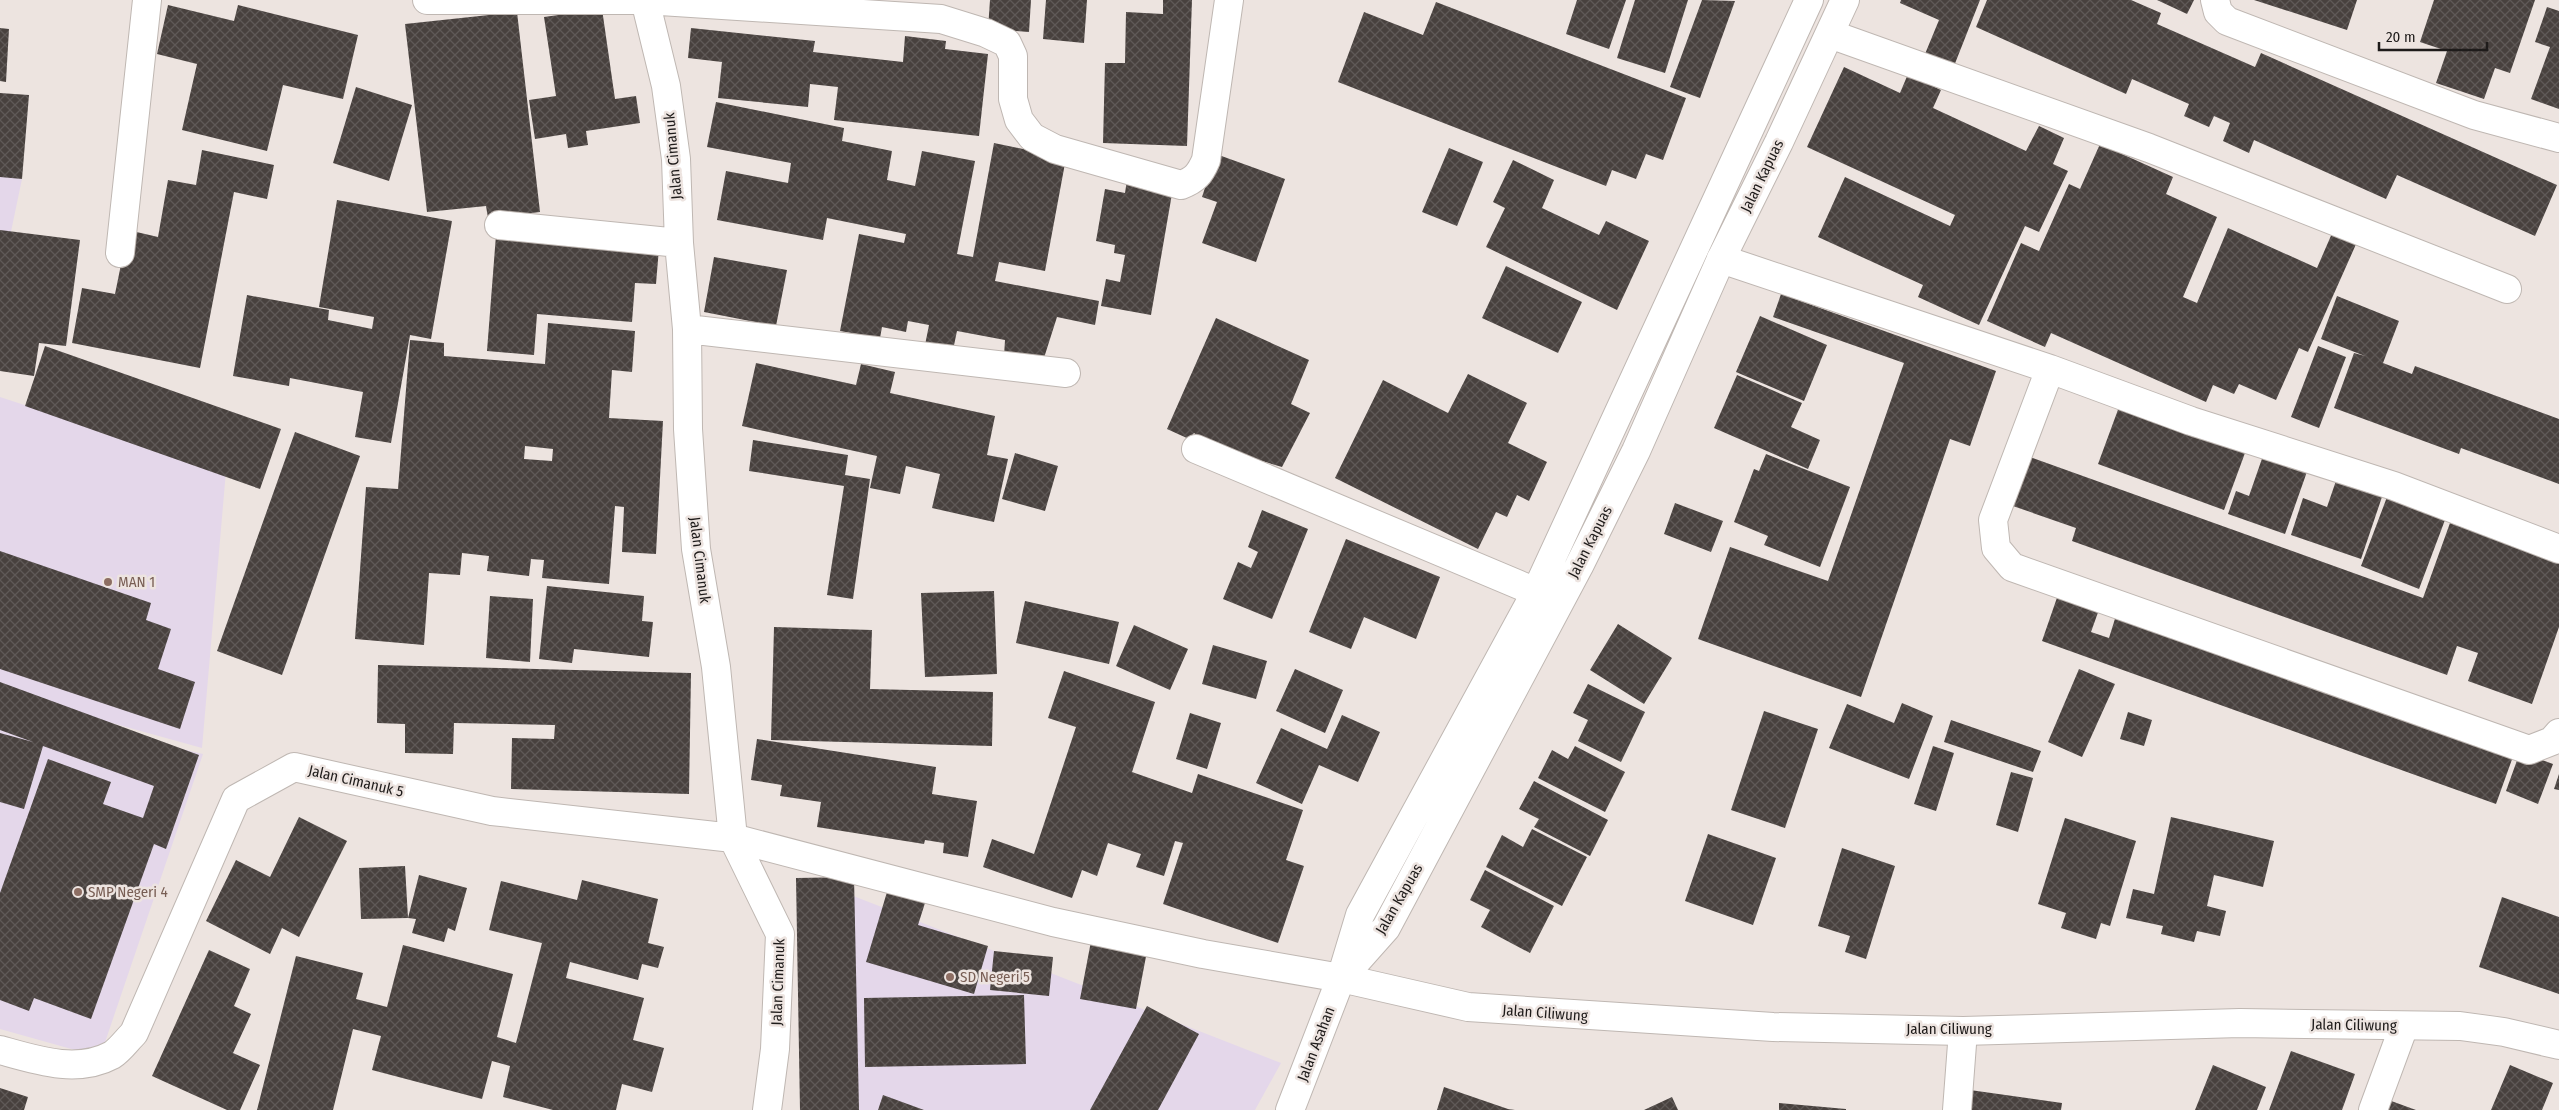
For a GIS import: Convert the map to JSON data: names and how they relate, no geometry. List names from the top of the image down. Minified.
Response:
{"streets":{"street":["Jalan Cimanuk","Jalan Kapuas","Jalan Cimanuk 5","Jalan Ciliwung","Jalan Asahan"]},"crossings":[["Jalan Cimanuk","Jalan Cimanuk 5"],["Jalan Kapuas","Jalan Cimanuk 5"],["Jalan Kapuas","Jalan Ciliwung"],["Jalan Kapuas","Jalan Asahan"],["Jalan Cimanuk 5","Jalan Ciliwung"],["Jalan Cimanuk 5","Jalan Asahan"],["Jalan Ciliwung","Jalan Asahan"]],"places":["MAN 1","SMP Negeri 4","SD Negeri 5"],"scale_bar":"20 m"}
